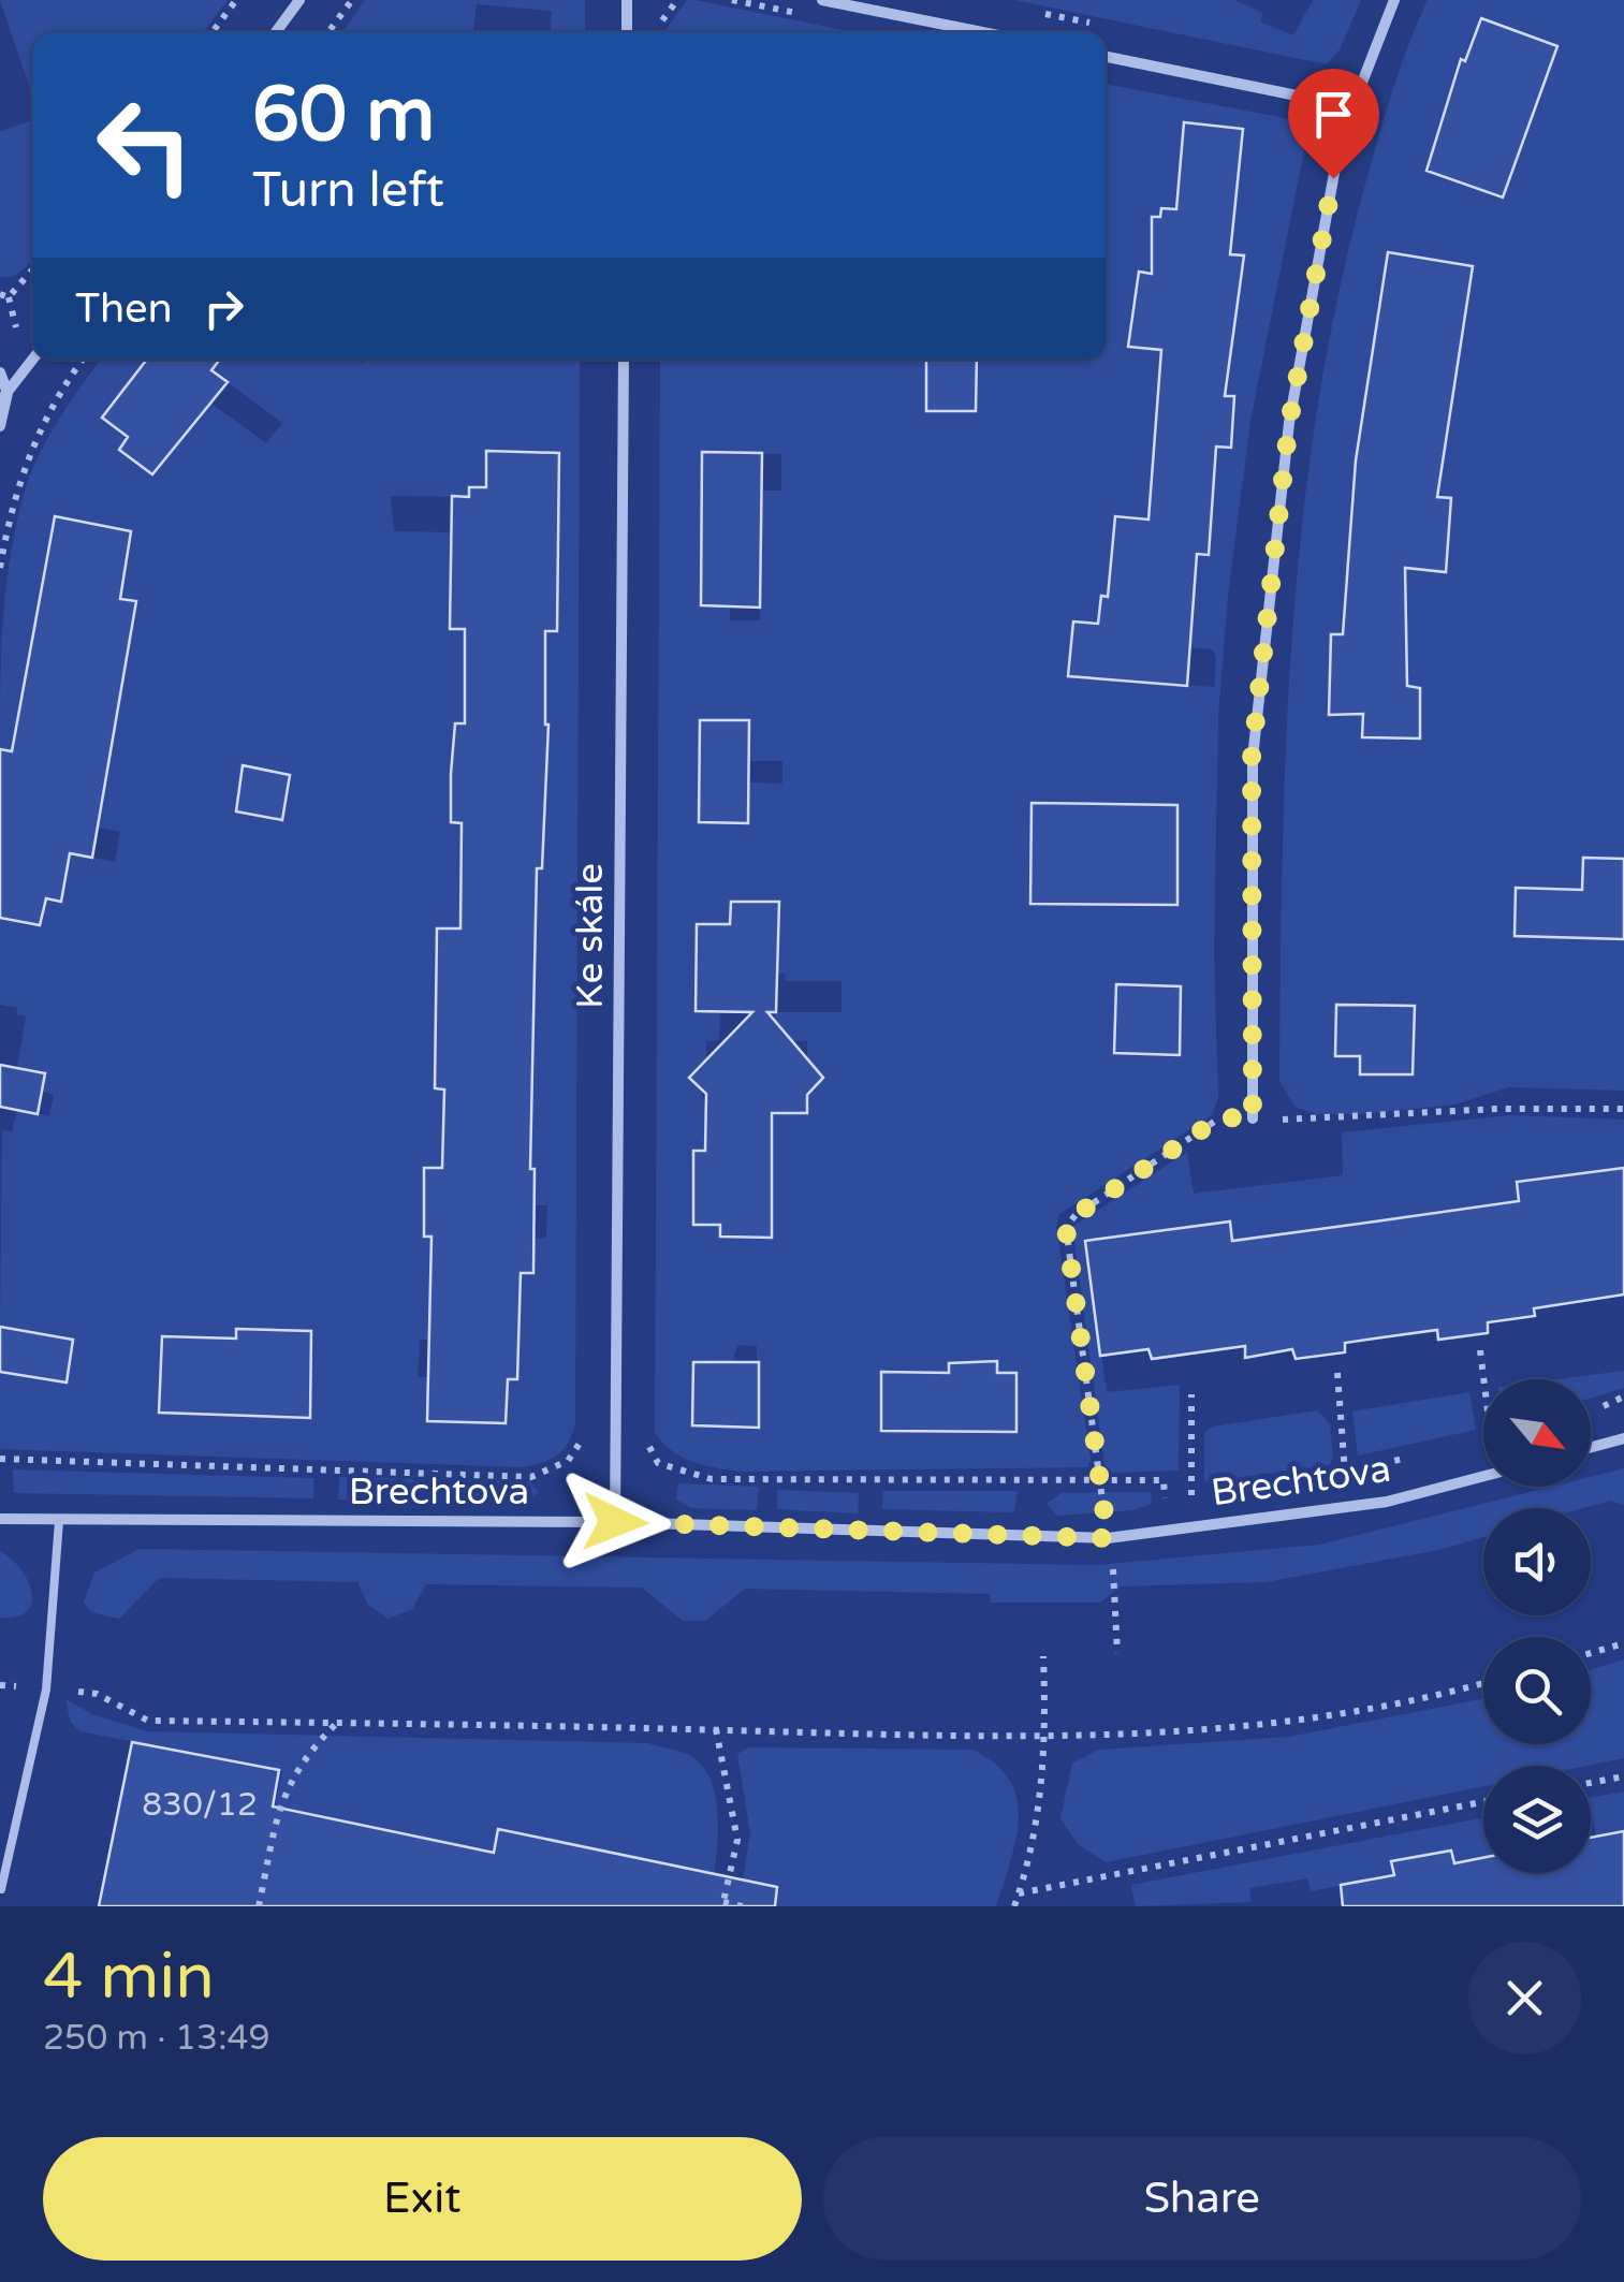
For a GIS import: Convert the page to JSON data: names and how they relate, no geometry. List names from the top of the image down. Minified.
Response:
{"streets":{"street":["Ke skále","Brechtova"]},"crossings":[["Ke skále","Brechtova"]],"house_numbers":["830/12"],"north":"bottom right","page":{"turn":["60 m","Turn left"],"then":"Then","heading":["4 min","250 m · 13:49"],"buttons":["Exit","Share"]}}
